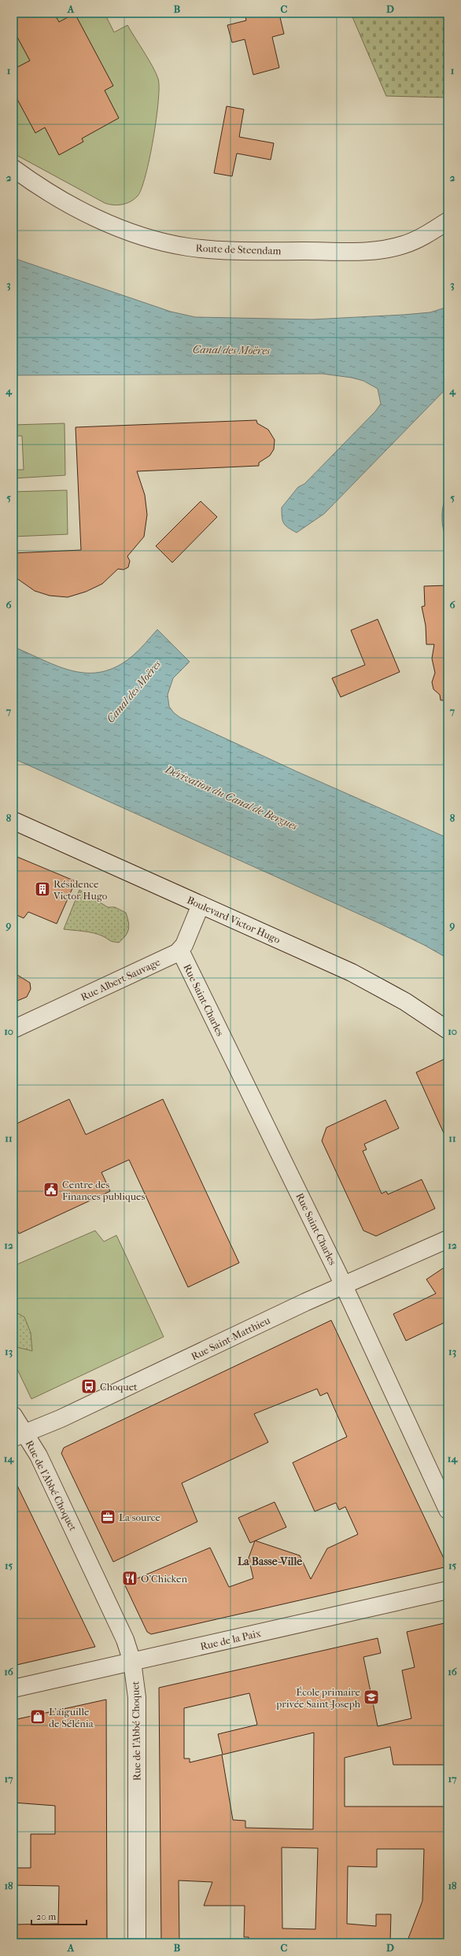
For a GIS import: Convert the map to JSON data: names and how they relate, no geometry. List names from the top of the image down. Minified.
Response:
{"streets":{"street":["Route de Steendam","Boulevard Victor Hugo","Rue Albert Sauvage","Rue Saint-Charles","Rue Saint-Matthieu","Rue de l'Abbé Choquet","Rue de la Paix"]},"crossings":[["Rue Albert Sauvage","Rue Saint-Charles"],["Rue Saint-Charles","Rue Saint-Matthieu"],["Rue Saint-Matthieu","Rue de l'Abbé Choquet"],["Rue de l'Abbé Choquet","Rue de la Paix"]],"districts":["La Basse-Ville"],"water":["Canal des Moëres","Dérivation du Canal de Bergues"],"places":{"building":["Résidence Victor Hugo"],"public building":["Centre des Finances publiques"],"bus stop":["Choquet"],"office":["La source"],"restaurant":["O'Chicken"],"school or university":["École primaire privée Saint-Joseph"],"shop":["L'aiguille de Sélénia"]},"scale_bar":"20 m","grid":{"columns":["A","B","C","D"],"rows":["1","2","3","4","5","6","7","8","9","10","11","12","13","14","15","16","17","18"]}}
